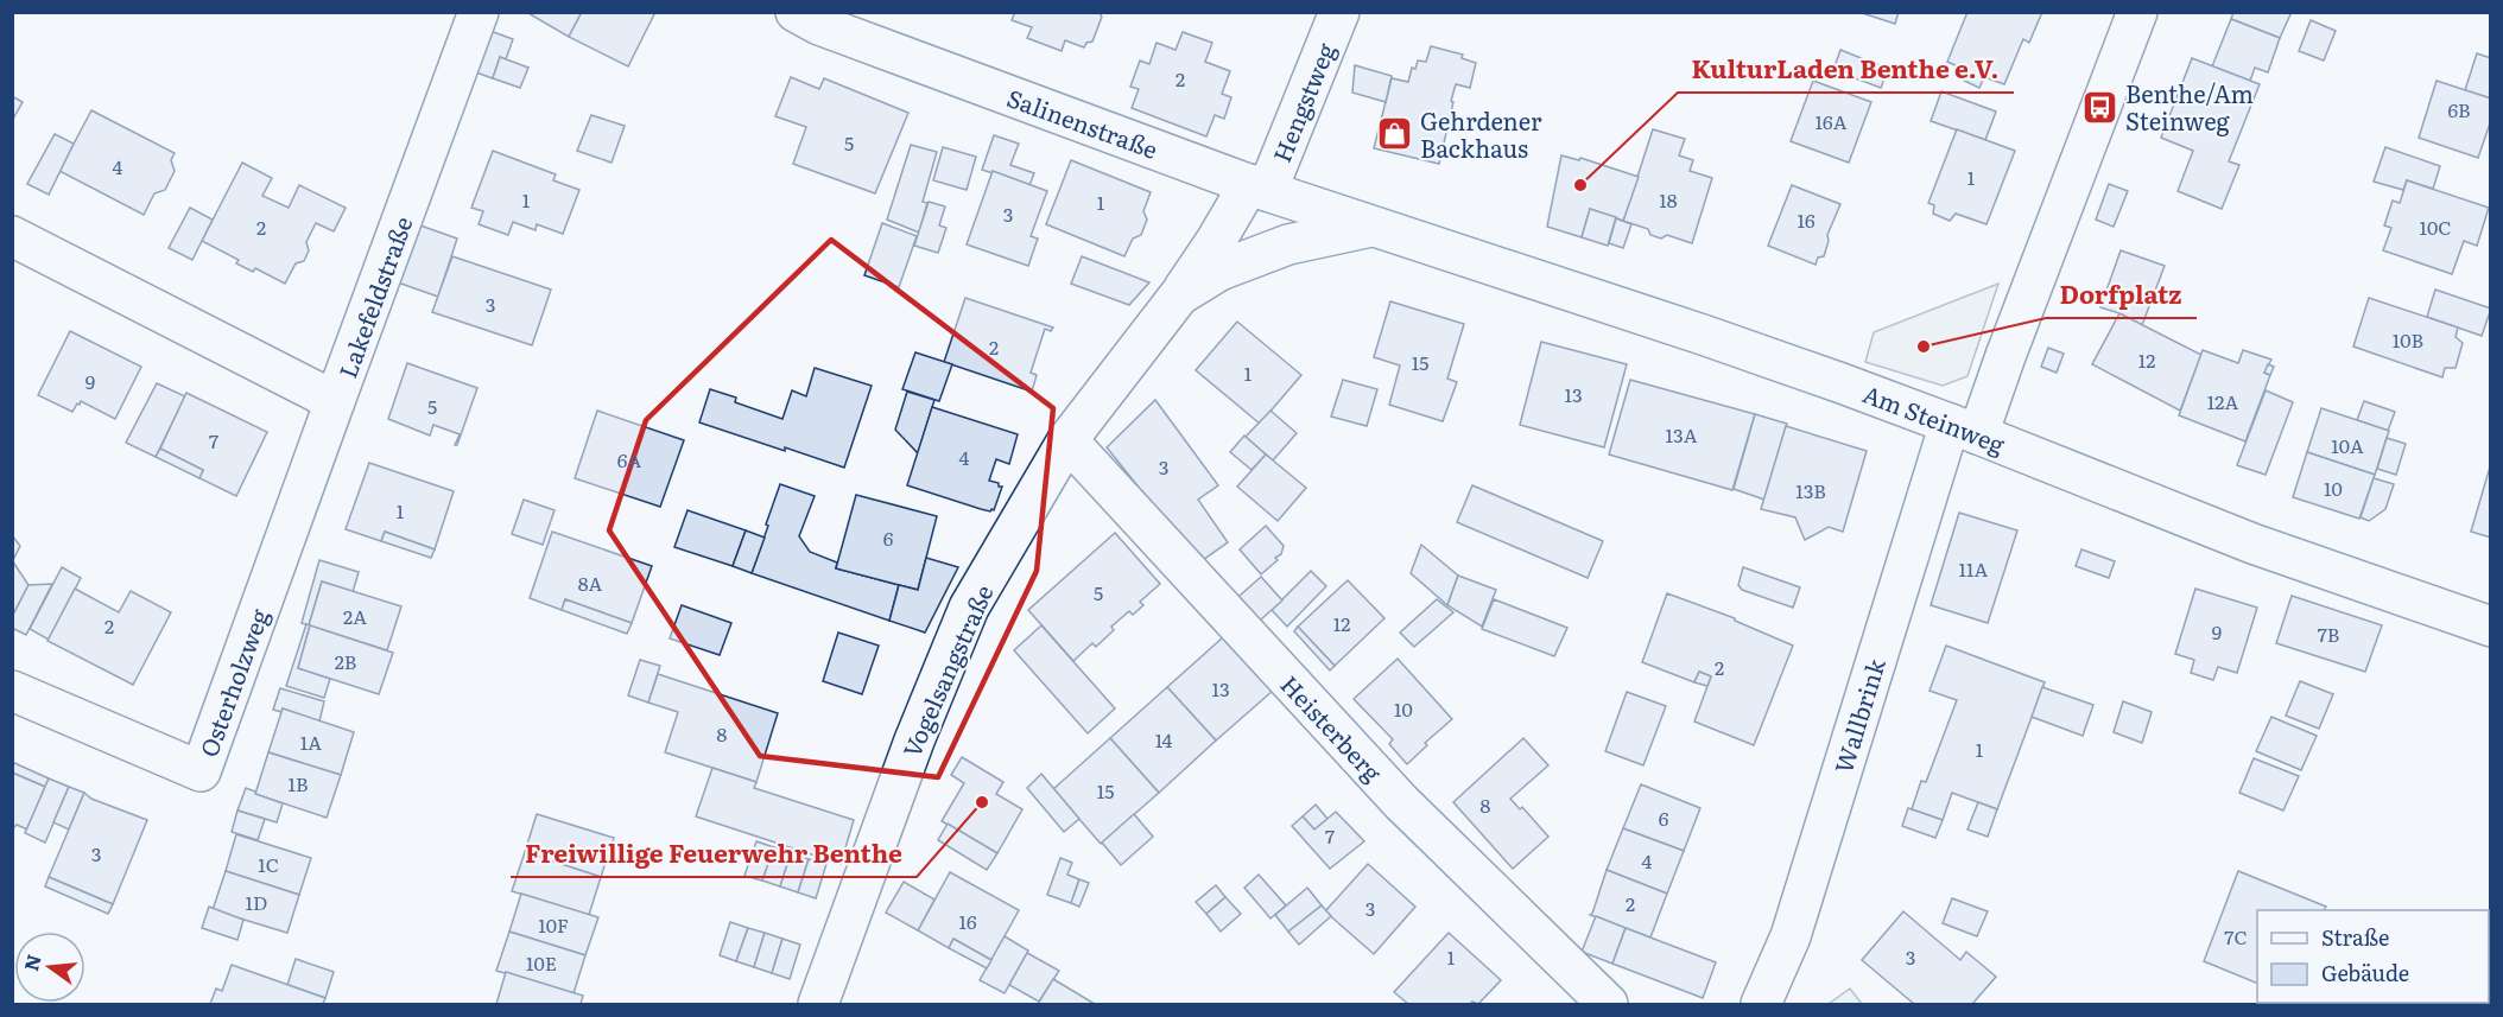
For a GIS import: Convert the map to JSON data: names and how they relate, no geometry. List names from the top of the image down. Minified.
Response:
{"streets":{"street":["Hengstweg","Salinenstraße","Lakefeldstraße","Am Steinweg","Vogelsangstraße","Osterholzweg","Wallbrink","Heisterberg"]},"crossings":[["Hengstweg","Salinenstraße"],["Hengstweg","Vogelsangstraße"],["Salinenstraße","Am Steinweg"],["Salinenstraße","Vogelsangstraße"],["Lakefeldstraße","Osterholzweg"],["Am Steinweg","Vogelsangstraße"],["Am Steinweg","Wallbrink"],["Vogelsangstraße","Heisterberg"]],"places":{"bus stop":["Benthe/Am Steinweg"],"shop":["Gehrdener Backhaus"],"other":["KulturLaden Benthe e.V.","Dorfplatz","Freiwillige Feuerwehr Benthe"]},"house_numbers":["2","6B","16A","5","4","1","1","18","1","3","16","2","10C","3","10B","2","12","15","1","9","13","12A","5","13A","7","10A","4","6A","3","10","13B","1","6","11A","8A","5","2A","12","2","9","7B","2B","2","13","10","8","14","1A","1","1B","15","8","6","7","3","4","1C","1D","2","3","16","10F","7C","1","3","10E"],"legend":["Straße","Gebäude"],"north":"left"}
